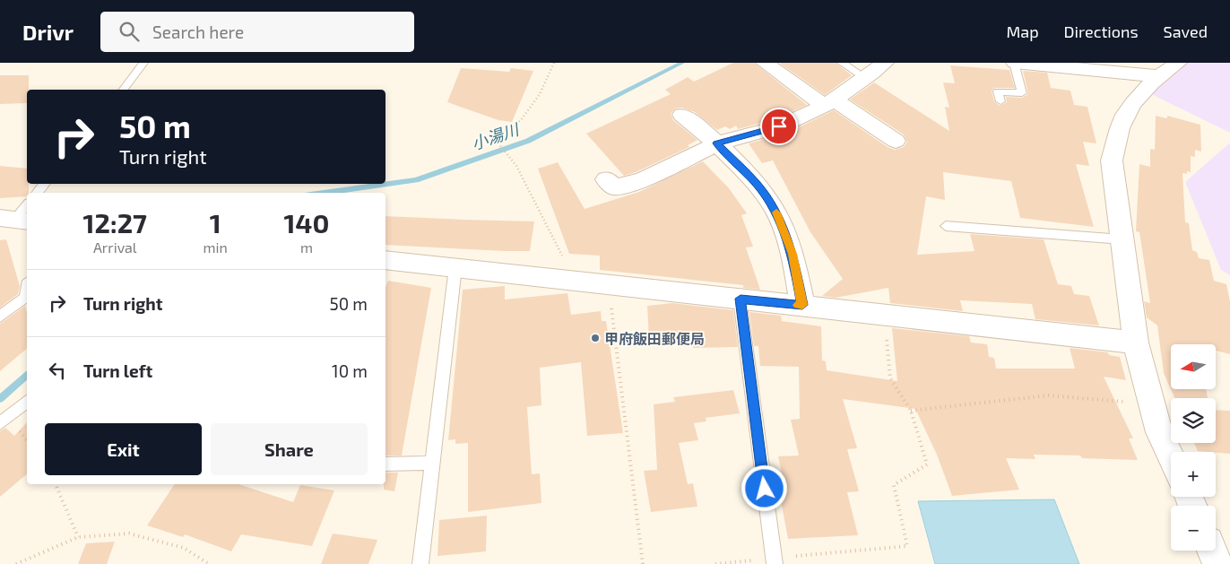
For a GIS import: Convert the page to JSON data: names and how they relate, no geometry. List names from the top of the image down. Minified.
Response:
{"water":["小湯川"],"places":["甲府飯田郵便局"],"north":"left","page":{"header":"Drivr","search":"Search here","nav":["Map","Directions","Saved"],"turn":["50 m","Turn right"],"eta":["12:27","Arrival","1","min","140","m"],"list":[{"name":"Turn right","value":"50 m"},{"name":"Turn left","value":"10 m"}],"map_buttons":["+","−"],"buttons":["Exit","Share"]}}
